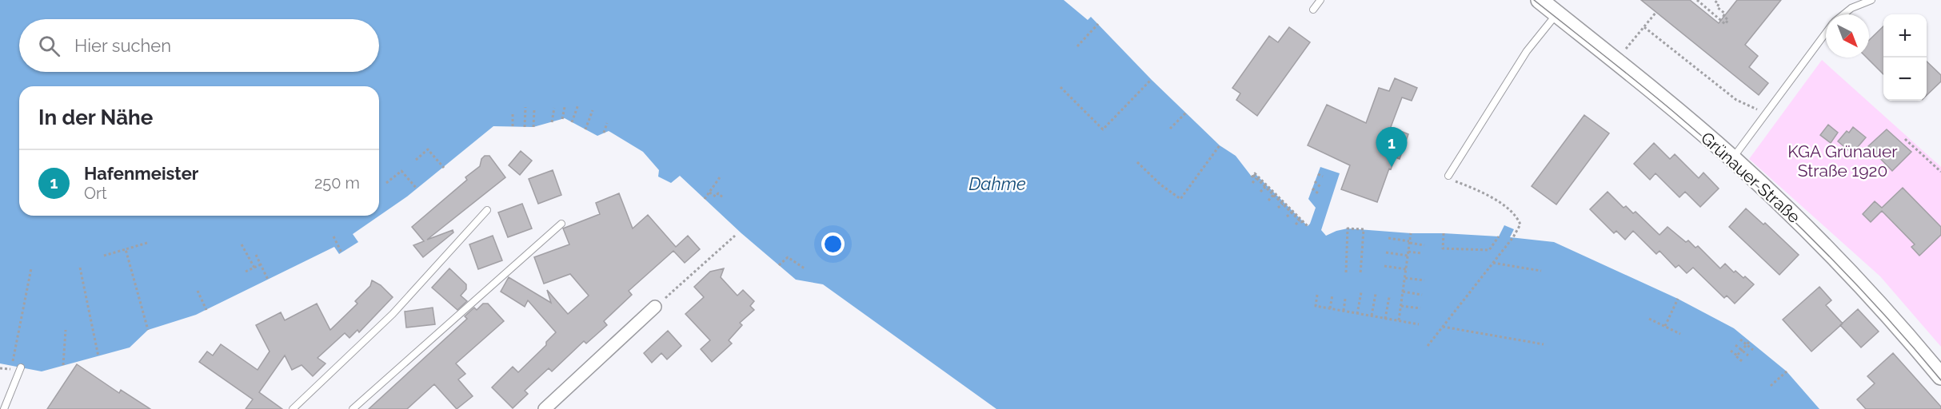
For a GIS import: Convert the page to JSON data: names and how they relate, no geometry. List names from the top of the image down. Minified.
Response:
{"streets":{"main road":["Grünauer Straße"]},"water":["Dahme"],"parks":["KGA Grünauer Straße 1920"],"north":"bottom right","page":{"map_buttons":["+","−"],"search":"Hier suchen","heading":"In der Nähe","pins":"1","list":[{"mark":"1","name":"Hafenmeister","note":"Ort","value":"250 m"}]}}
